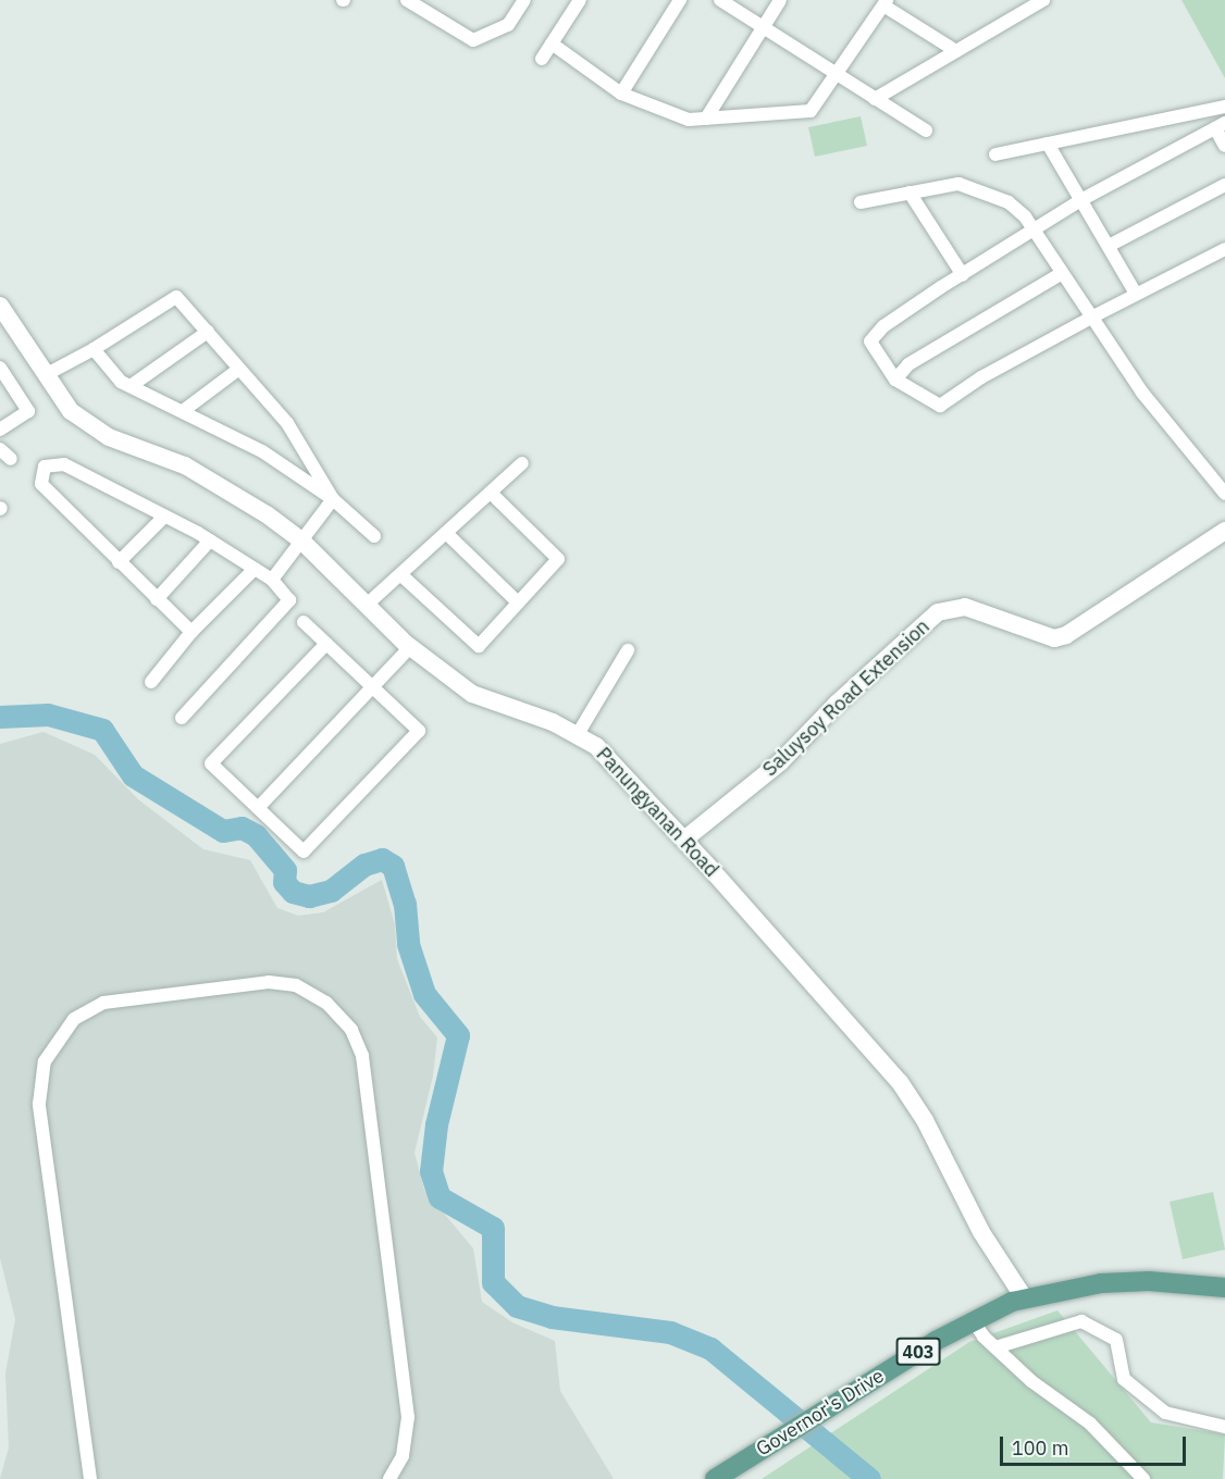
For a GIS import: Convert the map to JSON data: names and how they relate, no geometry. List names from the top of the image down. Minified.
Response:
{"streets":{"main road":["Saluysoy Road Extension","Panungyanan Road","403","Governor's Drive"]},"crossings":[["Saluysoy Road Extension","Panungyanan Road"],["Panungyanan Road","Governor's Drive"]],"scale_bar":"100 m"}
